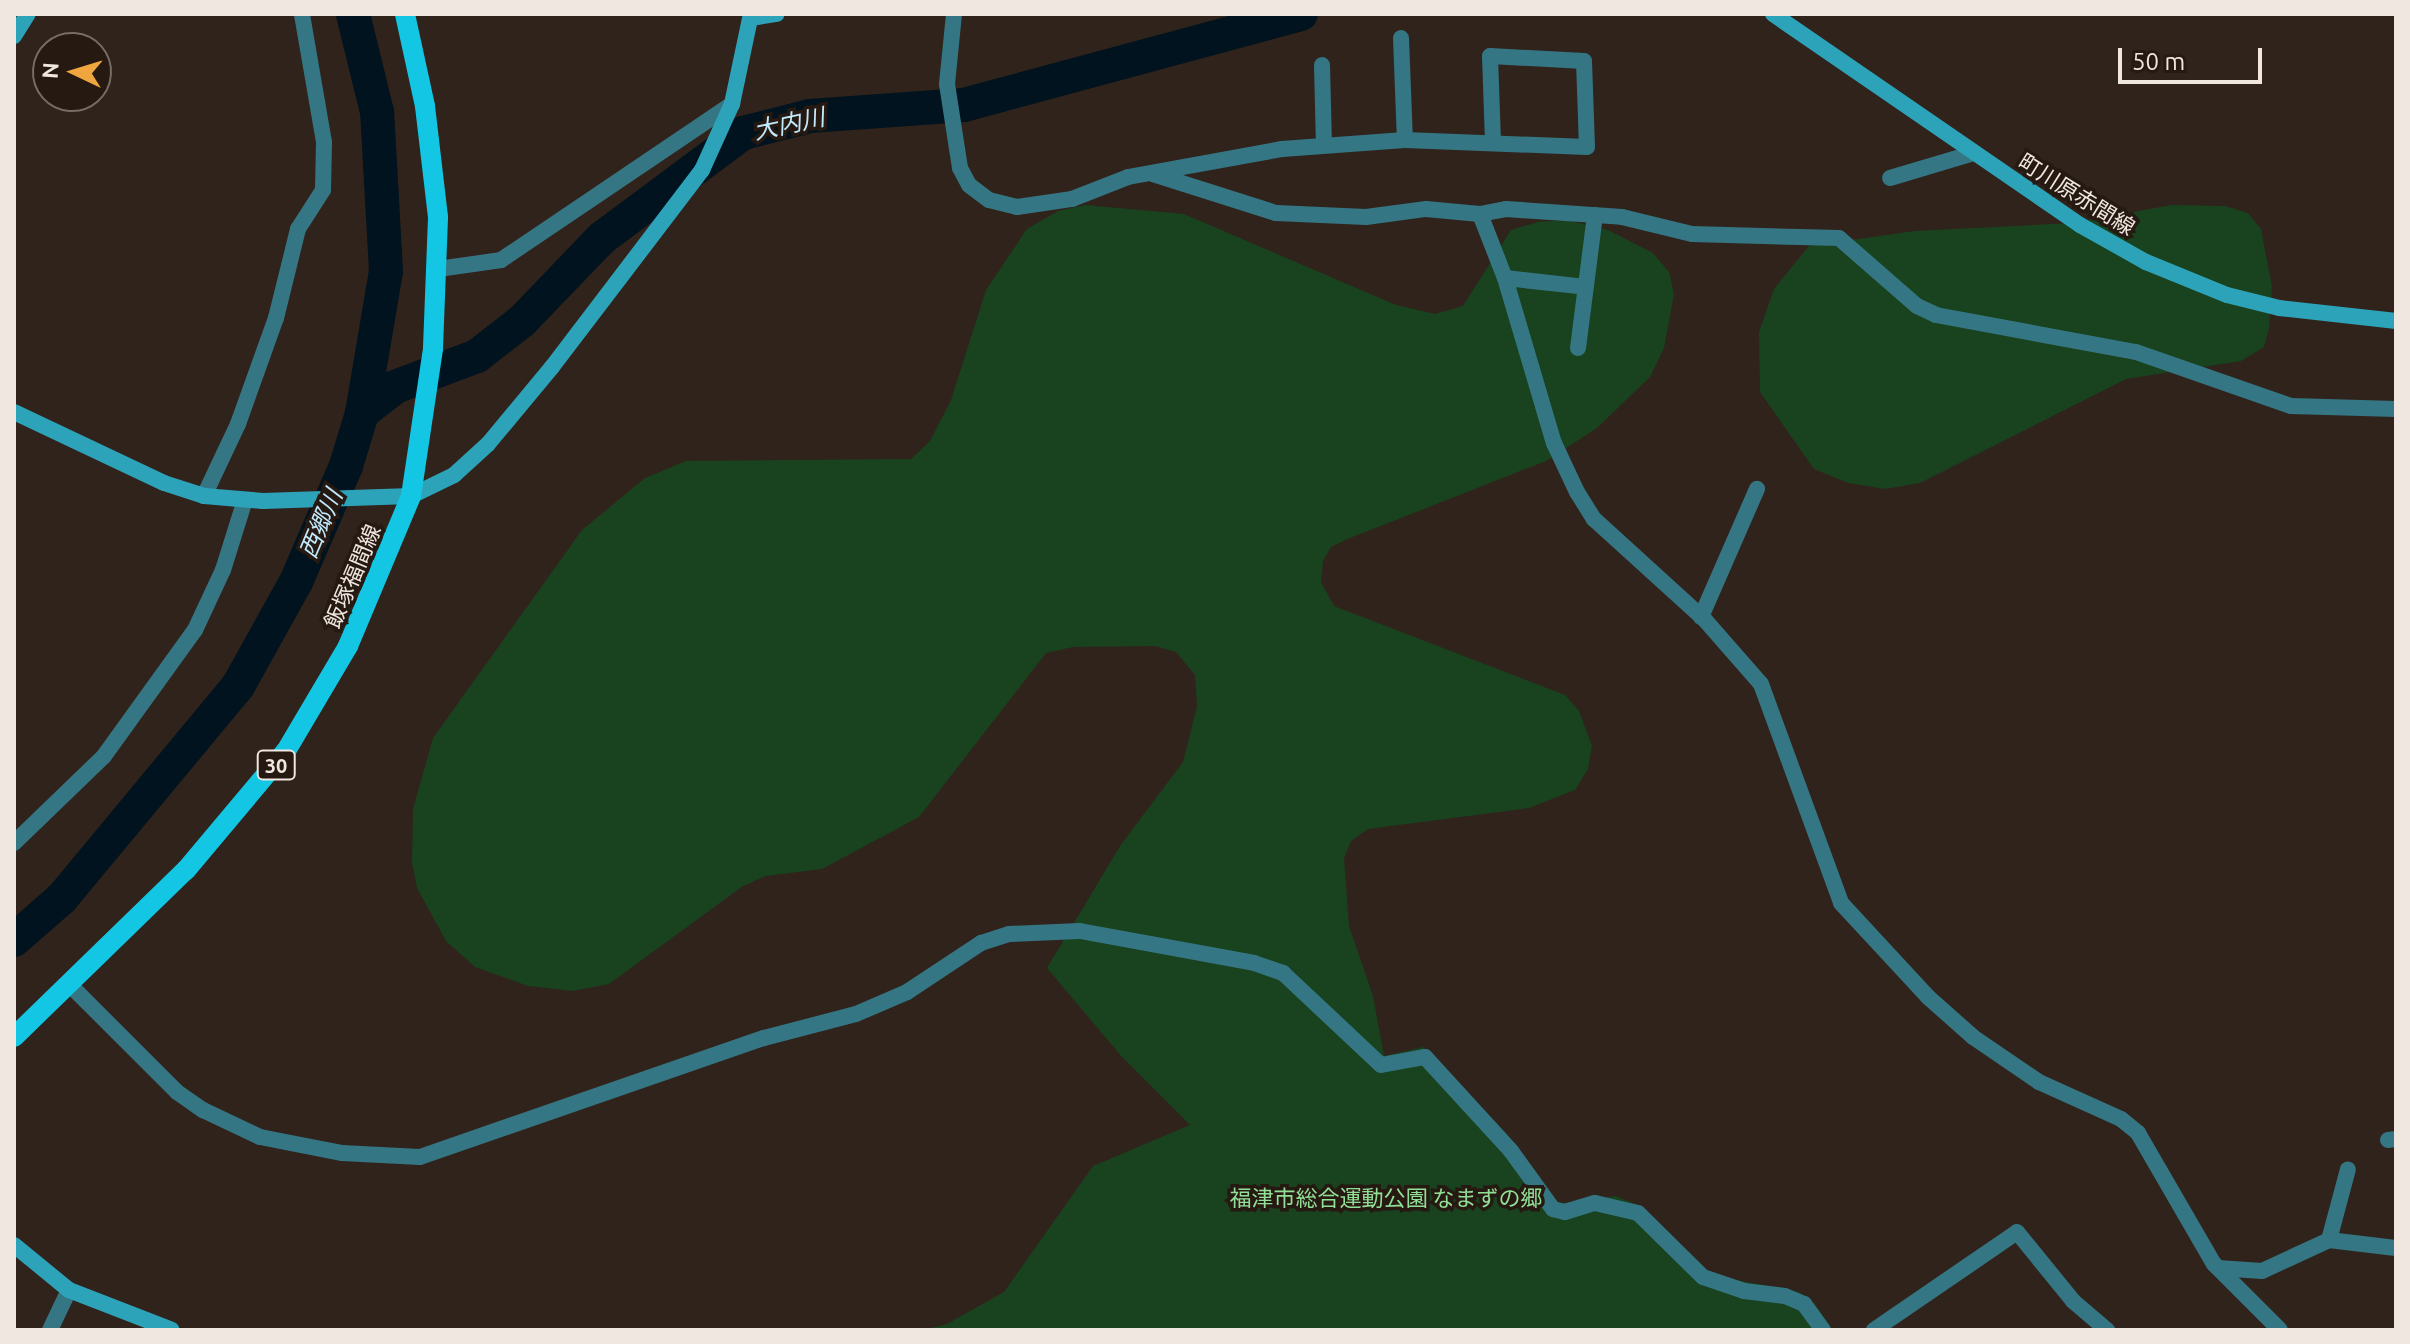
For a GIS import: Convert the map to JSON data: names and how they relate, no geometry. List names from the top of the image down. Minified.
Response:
{"streets":{"main road":["飯塚福間線","30"],"street":["町川原赤間線"]},"water":["大内川","西郷川"],"parks":["福津市総合運動公園 なまずの郷"],"scale_bar":"50 m","north":"left"}
